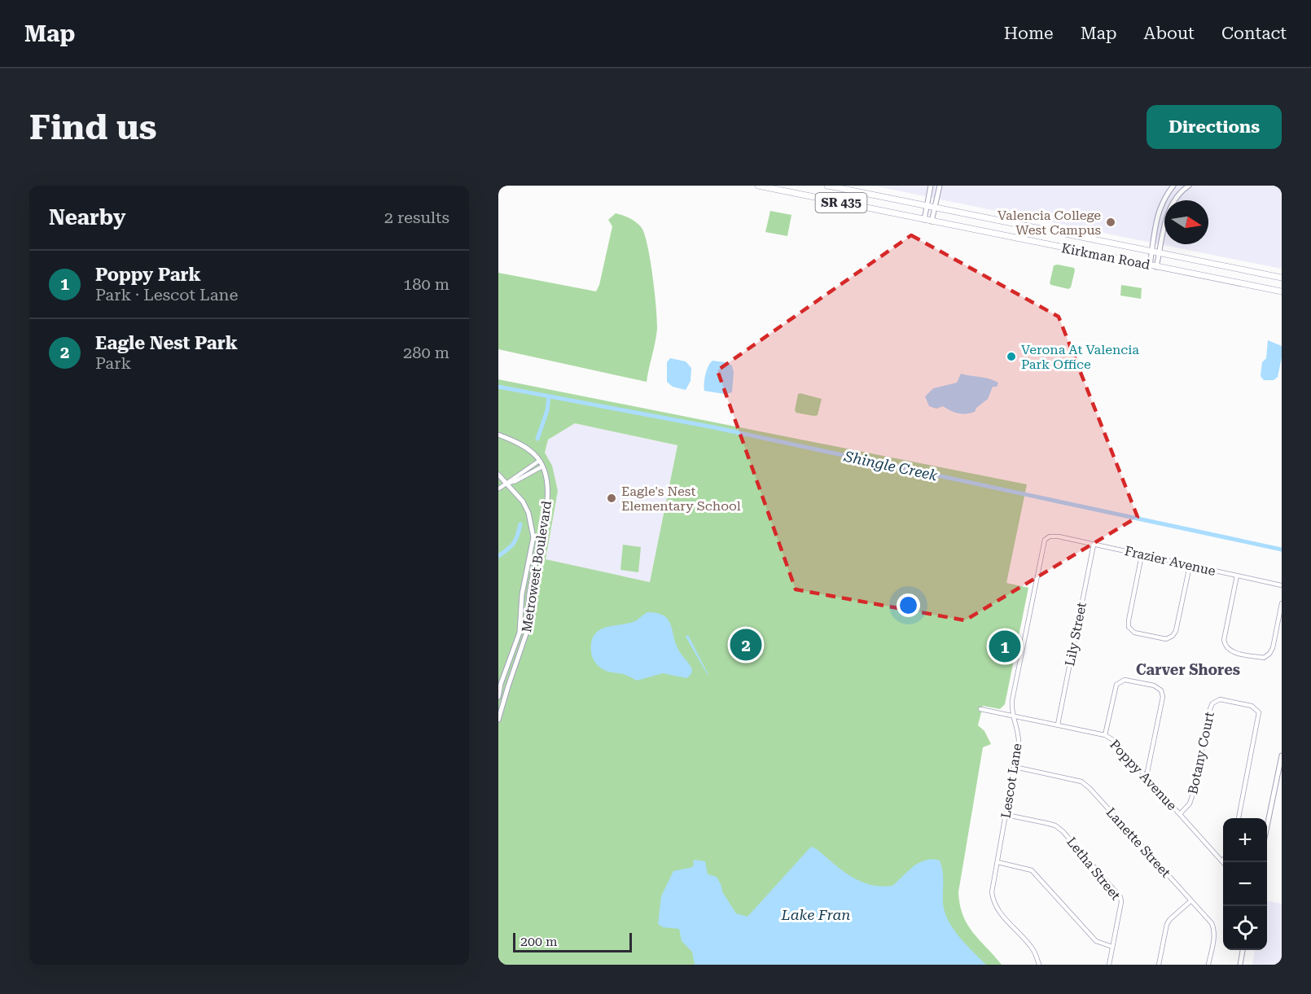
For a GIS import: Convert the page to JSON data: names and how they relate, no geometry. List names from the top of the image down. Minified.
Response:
{"streets":{"main road":["SR 435","Kirkman Road"],"street":["Frazier Avenue","Metrowest Boulevard","Lily Street","Botany Court","Poppy Avenue","Lescot Lane","Lanette Street","Letha Street"]},"crossings":[["Frazier Avenue","Lily Street"],["Frazier Avenue","Lescot Lane"],["Lily Street","Poppy Avenue"],["Botany Court","Poppy Avenue"],["Poppy Avenue","Lescot Lane"],["Lescot Lane","Lanette Street"],["Lescot Lane","Letha Street"]],"districts":["Carver Shores"],"water":["Shingle Creek","Lake Fran"],"places":["Valencia College West Campus","Verona At Valencia Park Office","Eagle's Nest Elementary School"],"scale_bar":"200 m","north":"right","page":{"header":"Map","nav":["Home","Map","About","Contact"],"buttons":"Directions","title":"Find us","heading":["Nearby","2 results"],"list":[{"mark":"1","name":"Poppy Park","note":"Park · Lescot Lane","value":"180 m"},{"mark":"2","name":"Eagle Nest Park","note":"Park","value":"280 m"}],"pins":["2","1"],"map_buttons":["+","−"],"scale":"200 m"}}
